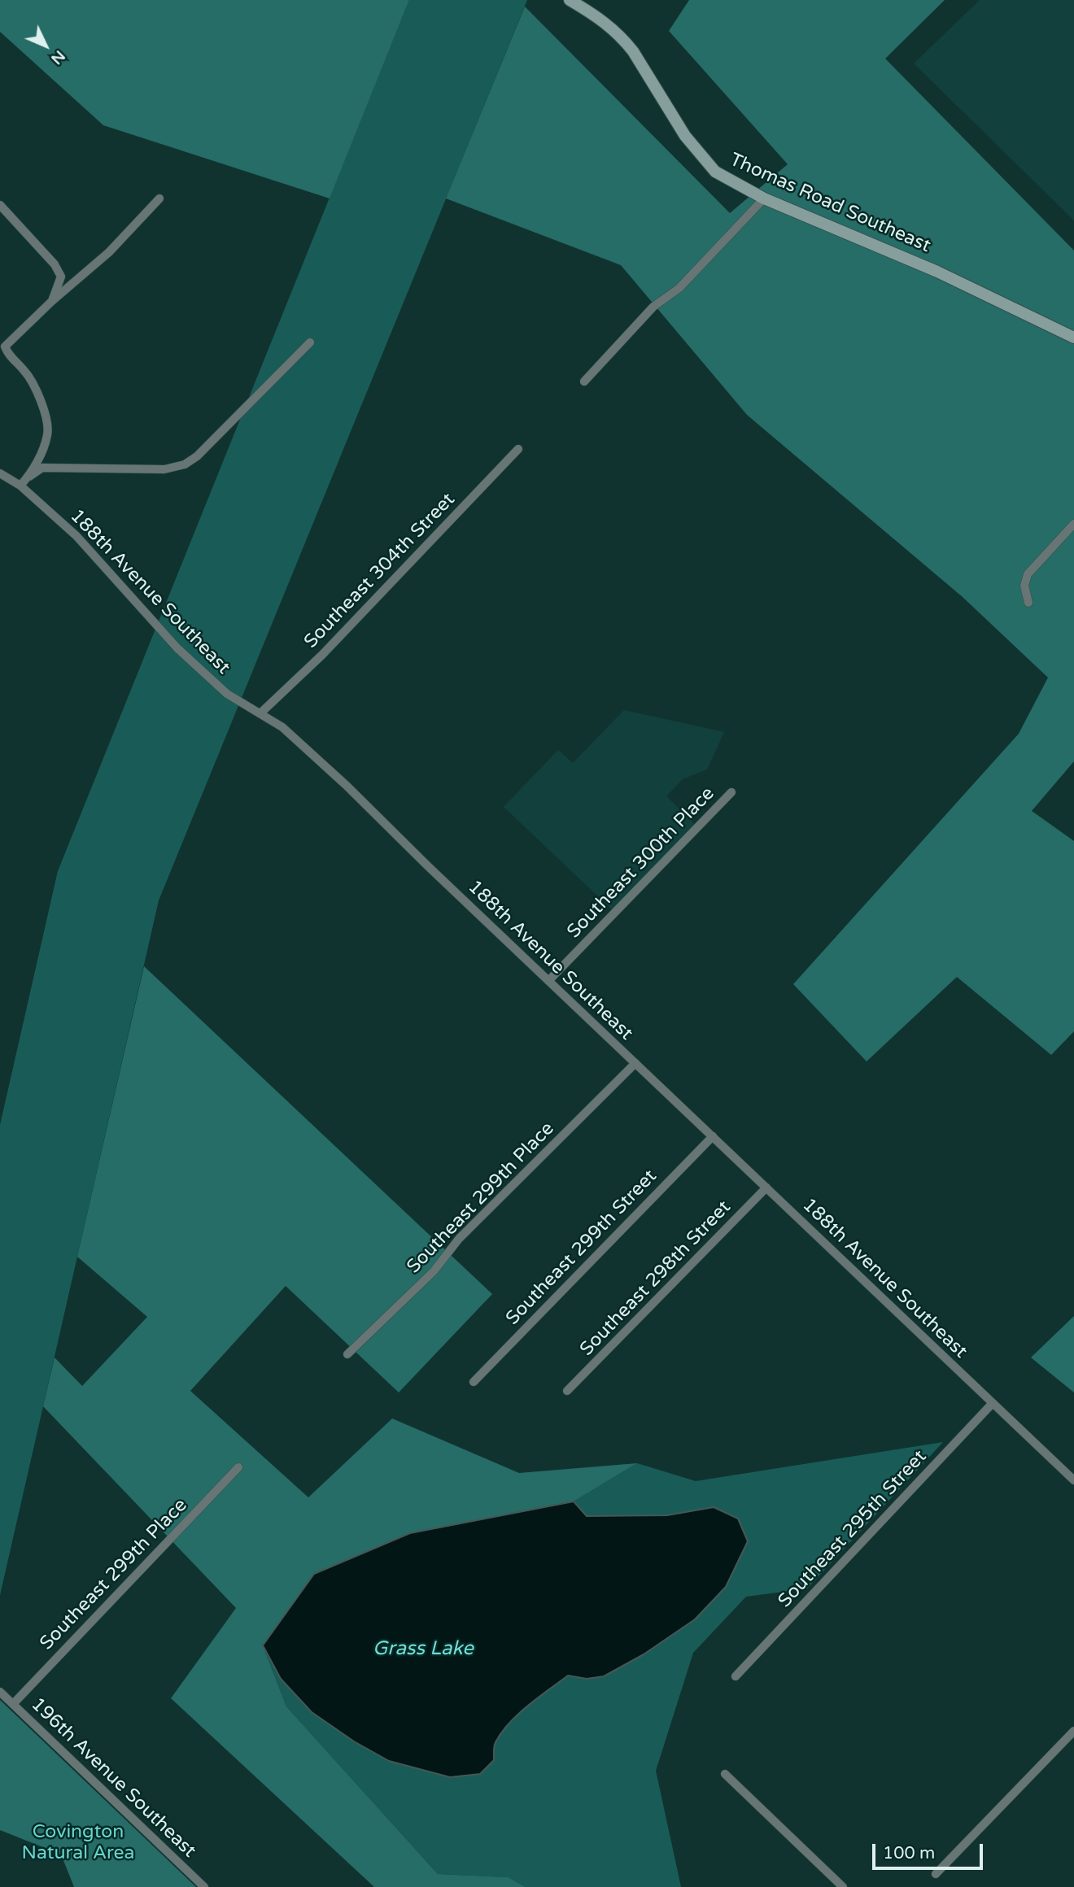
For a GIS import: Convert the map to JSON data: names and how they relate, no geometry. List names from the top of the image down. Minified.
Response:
{"streets":{"street":["Thomas Road Southeast","Southeast 304th Street","188th Avenue Southeast","Southeast 300th Place","Southeast 299th Place","Southeast 299th Street","Southeast 298th Street","Southeast 295th Street","196th Avenue Southeast"]},"crossings":[["Southeast 304th Street","188th Avenue Southeast"],["188th Avenue Southeast","Southeast 300th Place"],["188th Avenue Southeast","Southeast 299th Place"],["188th Avenue Southeast","Southeast 299th Street"],["188th Avenue Southeast","Southeast 298th Street"],["188th Avenue Southeast","Southeast 295th Street"],["Southeast 299th Place","196th Avenue Southeast"]],"water":["Grass Lake"],"parks":["Covington Natural Area"],"scale_bar":"100 m","north":"bottom right"}
